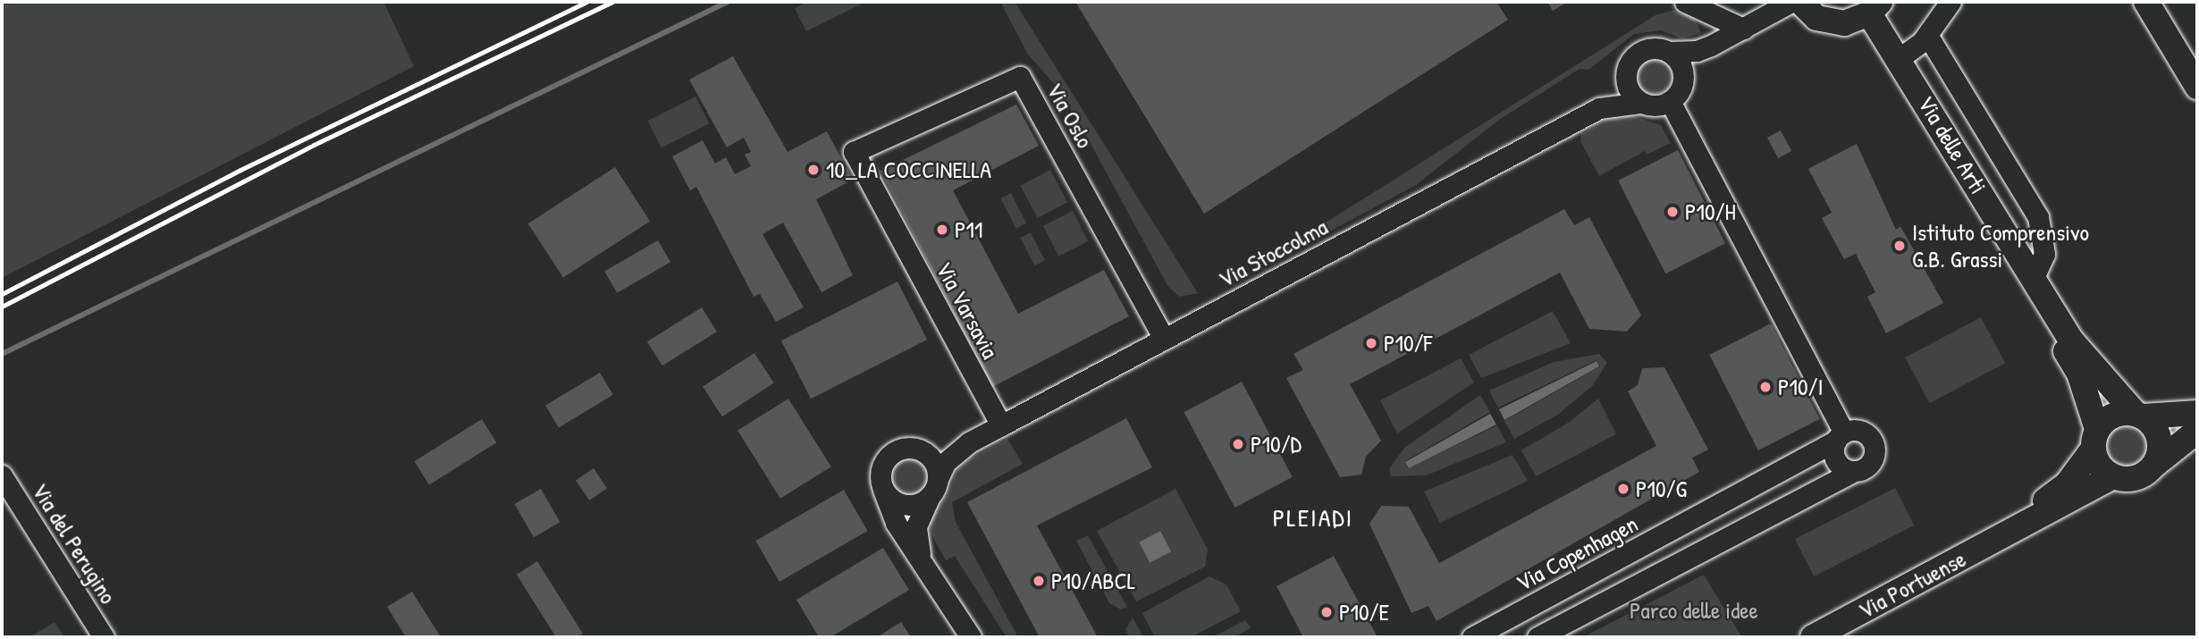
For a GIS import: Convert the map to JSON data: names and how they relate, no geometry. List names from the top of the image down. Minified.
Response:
{"streets":{"street":["Via Oslo","Via delle Arti","Via Stoccolma","Via Varsavia","Via del Perugino","Via Copenhagen","Via Portuense"]},"crossings":[["Via Oslo","Via Stoccolma"],["Via Oslo","Via Varsavia"],["Via Stoccolma","Via Varsavia"]],"districts":["PLEIADI"],"parks":["Parco delle idee"],"places":["10_LA COCCINELLA","P10/H","P11","Istituto Comprensivo G.B. Grassi","P10/F","P10/I","P10/D","P10/G","P10/ABCL","P10/E"]}
